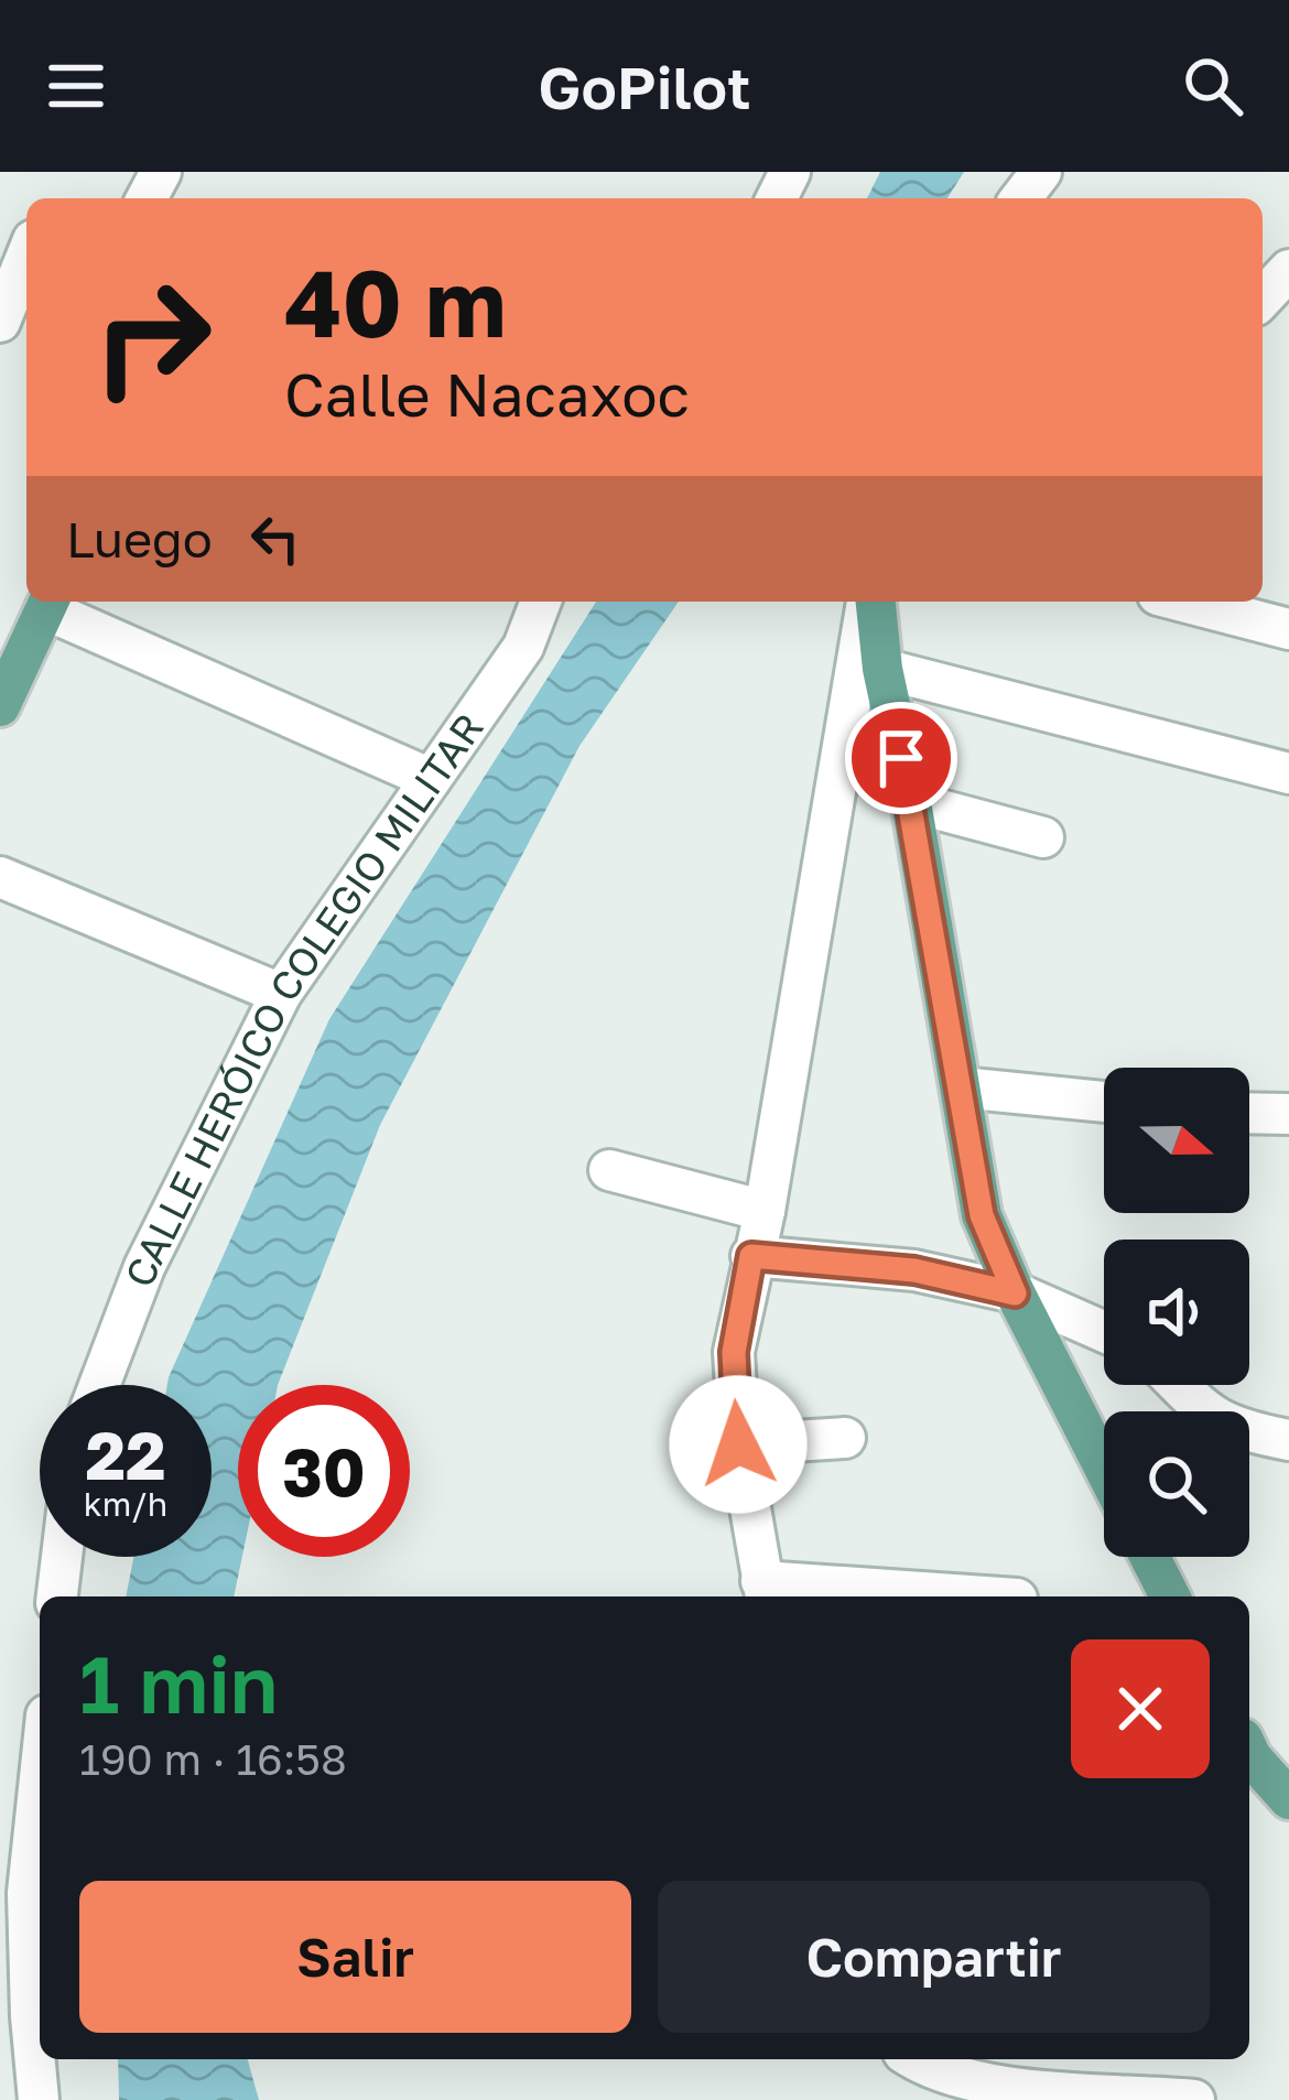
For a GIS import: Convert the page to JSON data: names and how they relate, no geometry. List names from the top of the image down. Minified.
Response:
{"streets":{"street":["CALLE HERÓICO COLEGIO MILITAR"]},"north":"right","page":{"header":"GoPilot","turn":["40 m","Calle Nacaxoc"],"then":"Luego","speed":"22 km/h","limit":"30","heading":["1 min","190 m · 16:58"],"buttons":["Salir","Compartir"]}}
